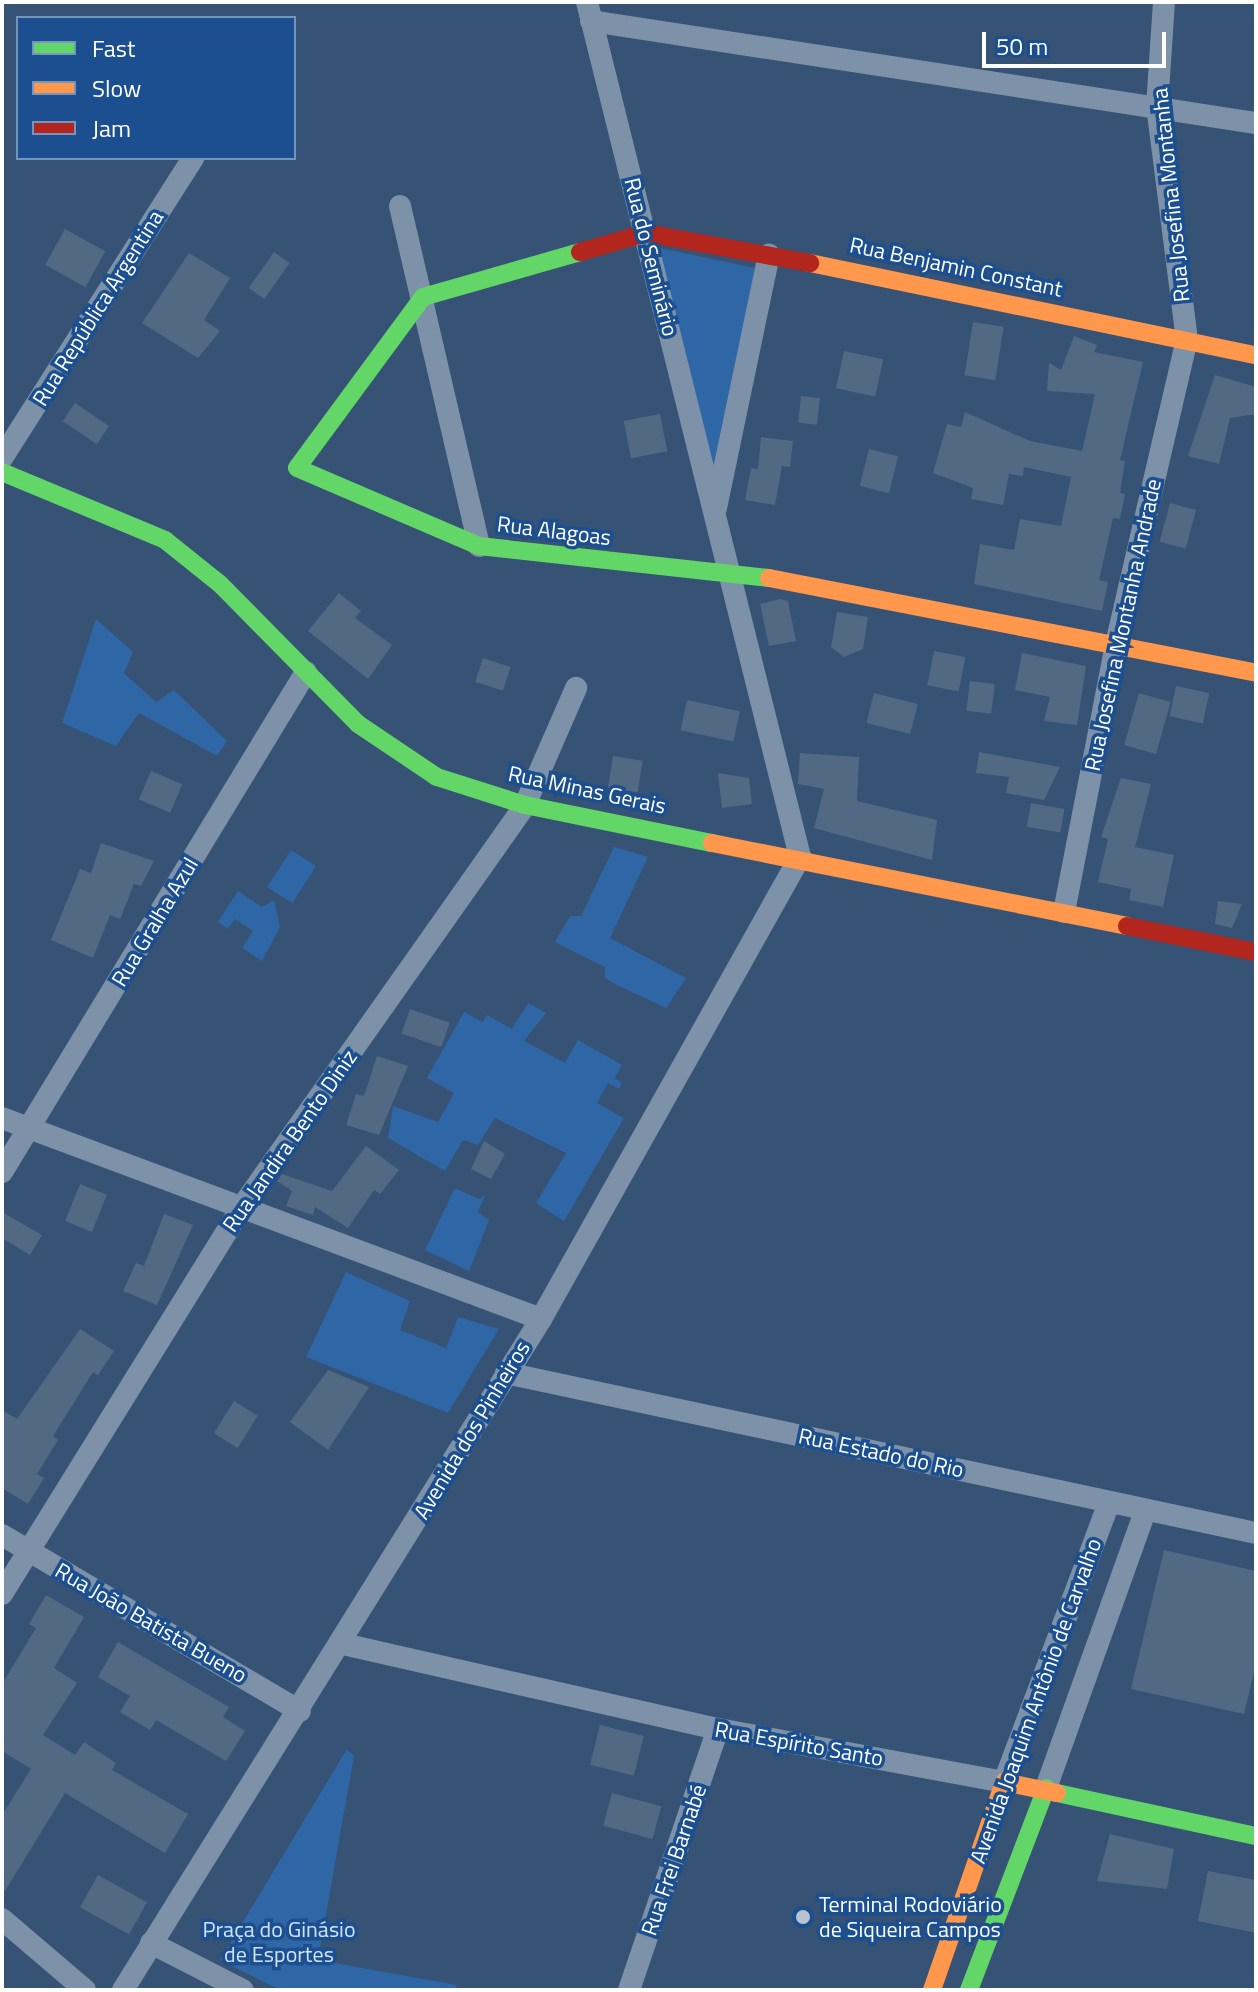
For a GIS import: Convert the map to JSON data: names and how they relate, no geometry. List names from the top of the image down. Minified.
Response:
{"streets":{"street":["Rua Josefina Montanha","Rua do Seminário","Rua Benjamin Constant","Rua República Argentina","Rua Alagoas","Rua Josefina Montanha Andrade","Rua Minas Gerais","Rua Gralha Azul","Rua Jandira Bento Diniz","Avenida dos Pinheiros","Rua Estado do Rio","Rua João Batista Bueno","Avenida Joaquim Antônio de Carvalho","Rua Espírito Santo","Rua Frei Barnabé"]},"crossings":[["Rua Josefina Montanha","Rua Benjamin Constant"],["Rua Josefina Montanha","Rua Josefina Montanha Andrade"],["Rua do Seminário","Rua Benjamin Constant"],["Rua do Seminário","Rua Alagoas"],["Rua do Seminário","Rua Minas Gerais"],["Rua do Seminário","Avenida dos Pinheiros"],["Rua Benjamin Constant","Rua Josefina Montanha Andrade"],["Rua Alagoas","Rua Josefina Montanha Andrade"],["Rua Josefina Montanha Andrade","Rua Minas Gerais"],["Rua Minas Gerais","Rua Gralha Azul"],["Rua Minas Gerais","Rua Jandira Bento Diniz"],["Rua Minas Gerais","Avenida dos Pinheiros"],["Rua Jandira Bento Diniz","Rua João Batista Bueno"],["Avenida dos Pinheiros","Rua Estado do Rio"],["Avenida dos Pinheiros","Rua João Batista Bueno"],["Avenida dos Pinheiros","Rua Espírito Santo"],["Rua Estado do Rio","Avenida Joaquim Antônio de Carvalho"],["Avenida Joaquim Antônio de Carvalho","Rua Espírito Santo"],["Rua Espírito Santo","Rua Frei Barnabé"]],"parks":["Praça do Ginásio de Esportes"],"places":["Terminal Rodoviário de Siqueira Campos"],"legend":["Fast","Slow","Jam"],"scale_bar":"50 m"}
